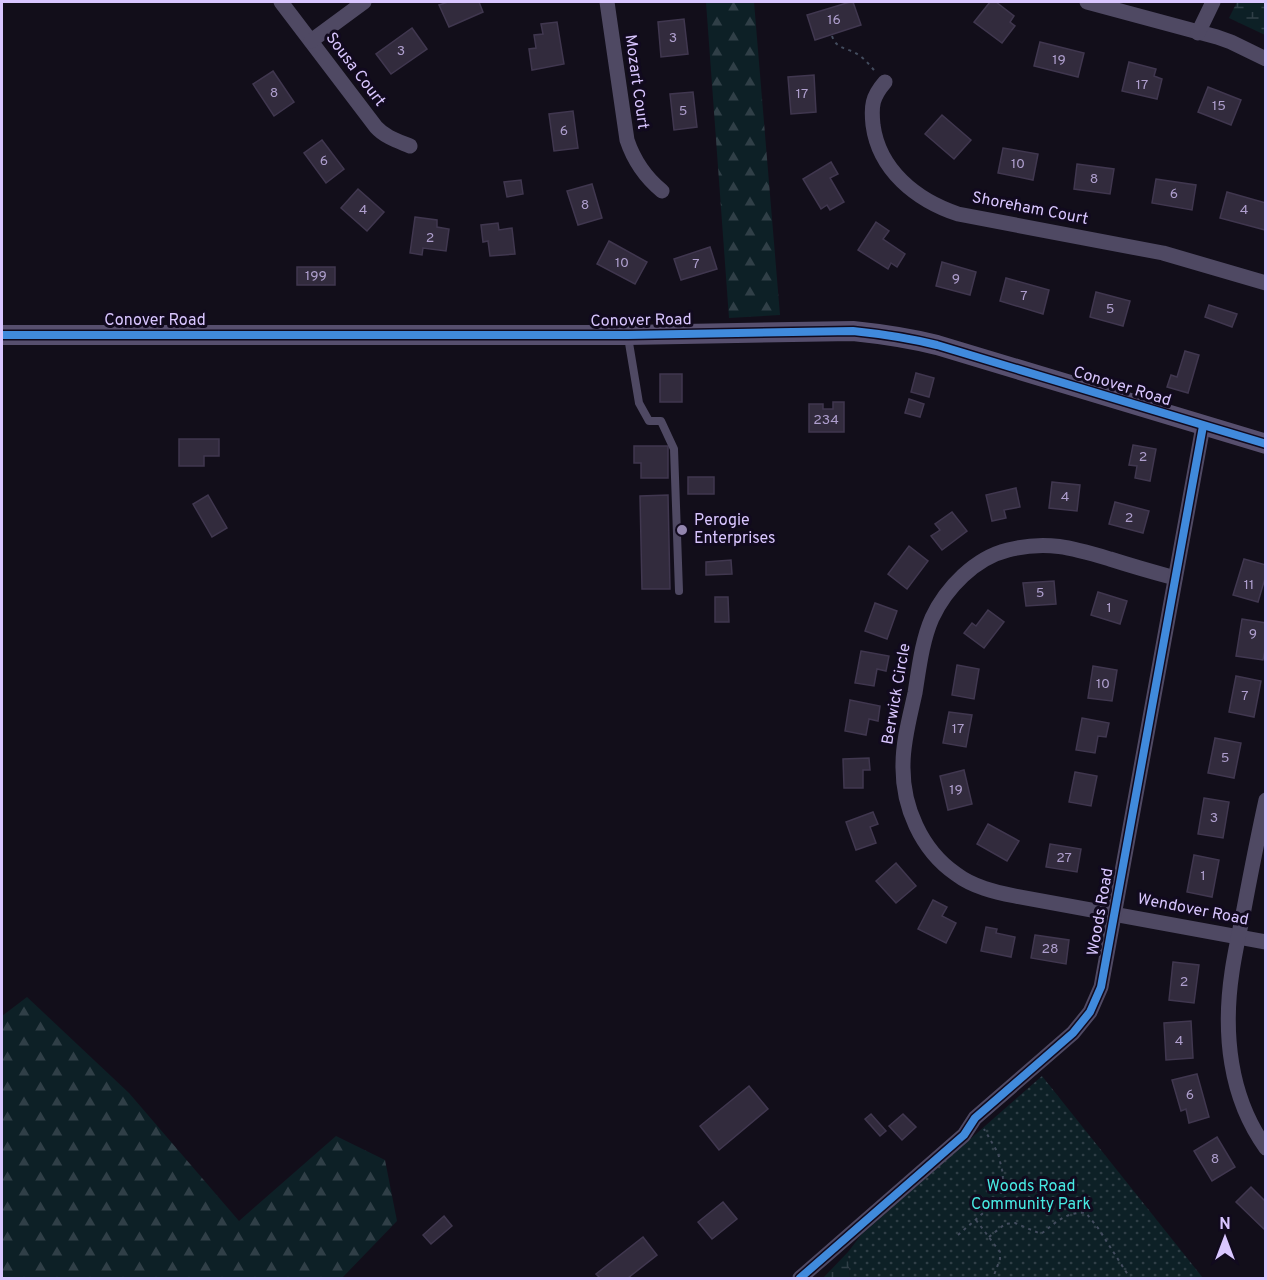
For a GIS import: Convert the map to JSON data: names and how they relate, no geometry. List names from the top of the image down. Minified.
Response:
{"streets":{"street":["Sousa Court","Mozart Court","Shoreham Court","Conover Road","Berwick Circle","Wendover Road","Woods Road"]},"crossings":[["Conover Road","Woods Road"],["Berwick Circle","Wendover Road"],["Berwick Circle","Woods Road"],["Wendover Road","Woods Road"]],"parks":["Woods Road Community Park"],"places":["Perogie Enterprises"],"house_numbers":["16","3","3","19","17","8","17","15","5","6","6","10","8","6","8","4","4","2","10","7","199","9","7","5","234","2","4","2","11","5","1","9","10","7","17","5","19","3","27","1","28","2","4","6","8"],"north":"top"}
